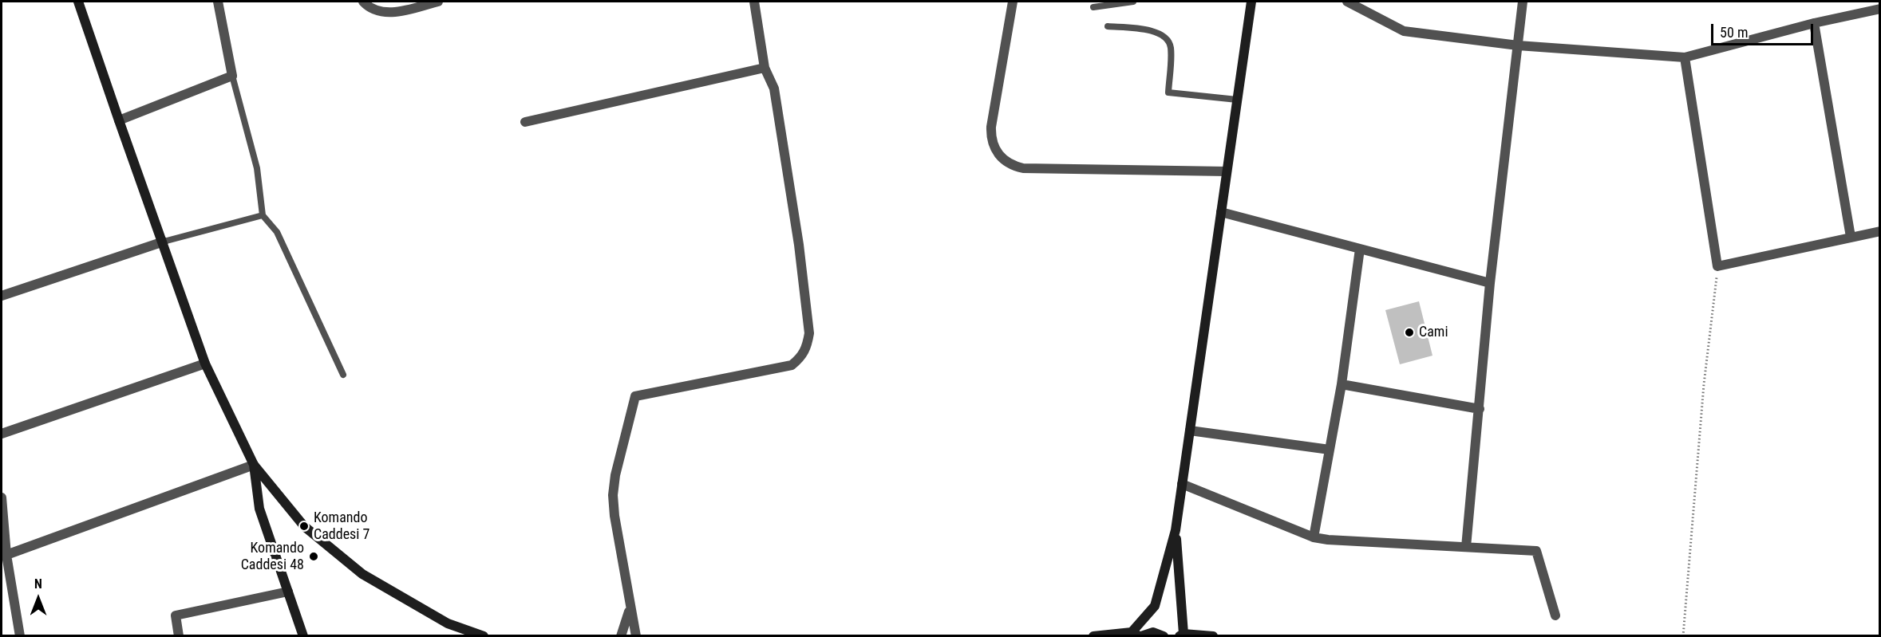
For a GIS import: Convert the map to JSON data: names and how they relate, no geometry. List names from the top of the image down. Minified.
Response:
{"places":["Cami","Komando Caddesi 7","Komando Caddesi 48"],"scale_bar":"50 m","north":"top"}
